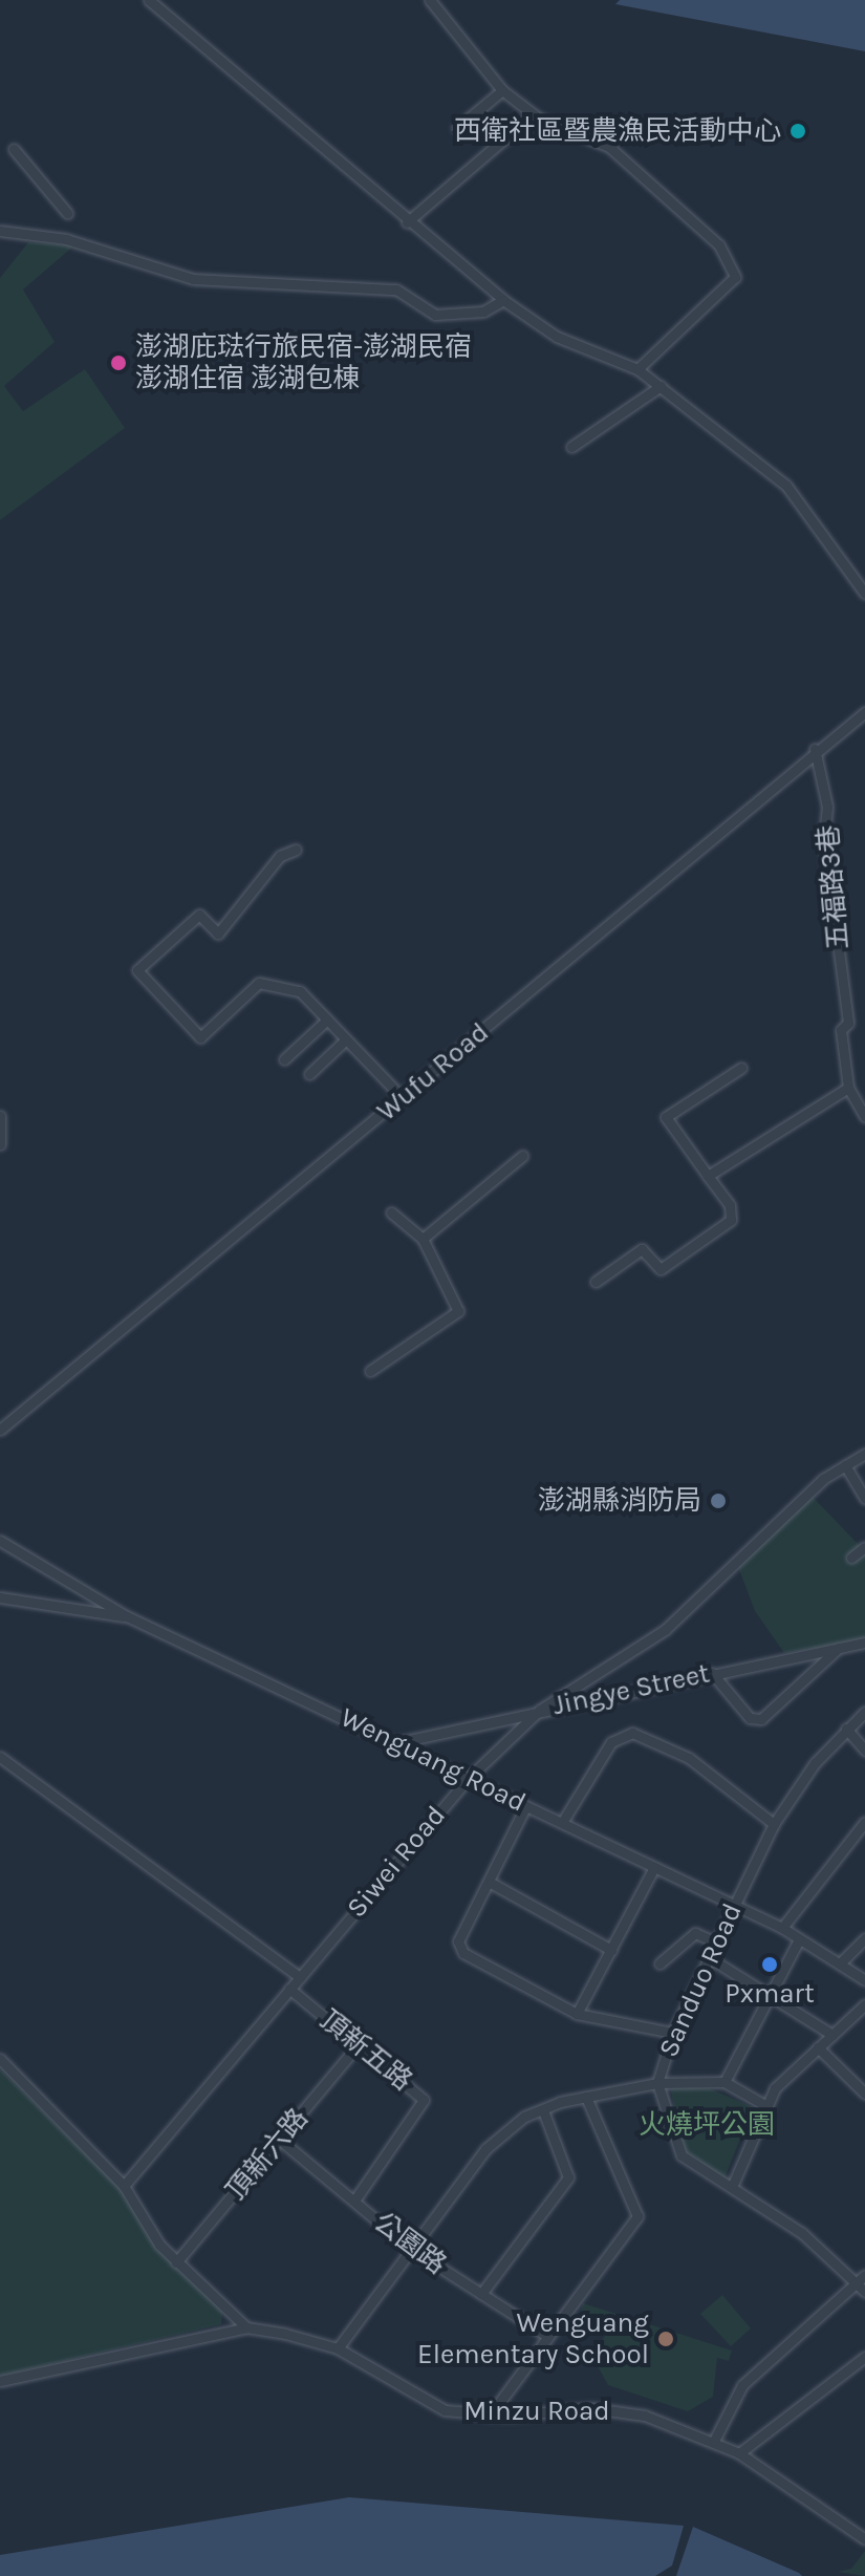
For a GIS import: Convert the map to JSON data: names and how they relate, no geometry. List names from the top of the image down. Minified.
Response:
{"streets":{"street":["五福路3巷","Wufu Road","Jingye Street","Wenguang Road","Siwei Road","Sanduo Road","頂新五路","頂新六路","公園路","Minzu Road"]},"crossings":[["五福路3巷","Wufu Road"],["Jingye Street","Wenguang Road"],["Jingye Street","Siwei Road"],["Wenguang Road","Siwei Road"],["Wenguang Road","Sanduo Road"],["Siwei Road","頂新五路"],["頂新五路","頂新六路"],["頂新五路","公園路"],["頂新六路","公園路"]],"parks":["火燒坪公園"],"places":["西衛社區暨農漁民活動中心","澎湖庇琺行旅民宿-澎湖民宿 澎湖住宿 澎湖包棟","澎湖縣消防局","Pxmart","Wenguang Elementary School"]}
